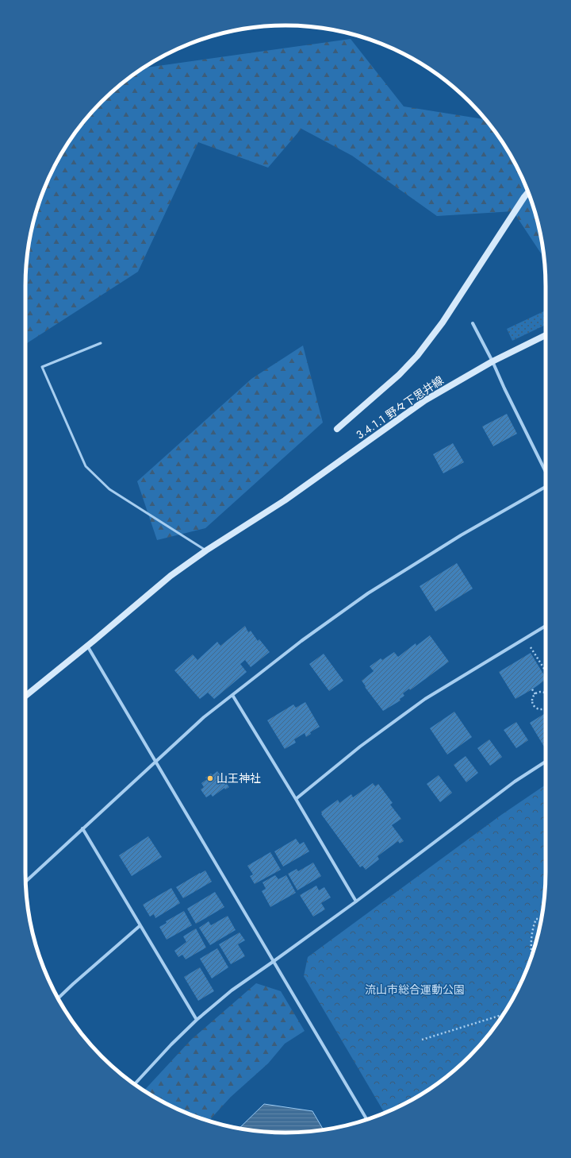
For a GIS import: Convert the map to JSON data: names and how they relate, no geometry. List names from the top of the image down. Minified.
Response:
{"streets":{"street":["3.4.1.1 野々下思井線"]},"parks":["流山市総合運動公園"],"places":["山王神社"]}
